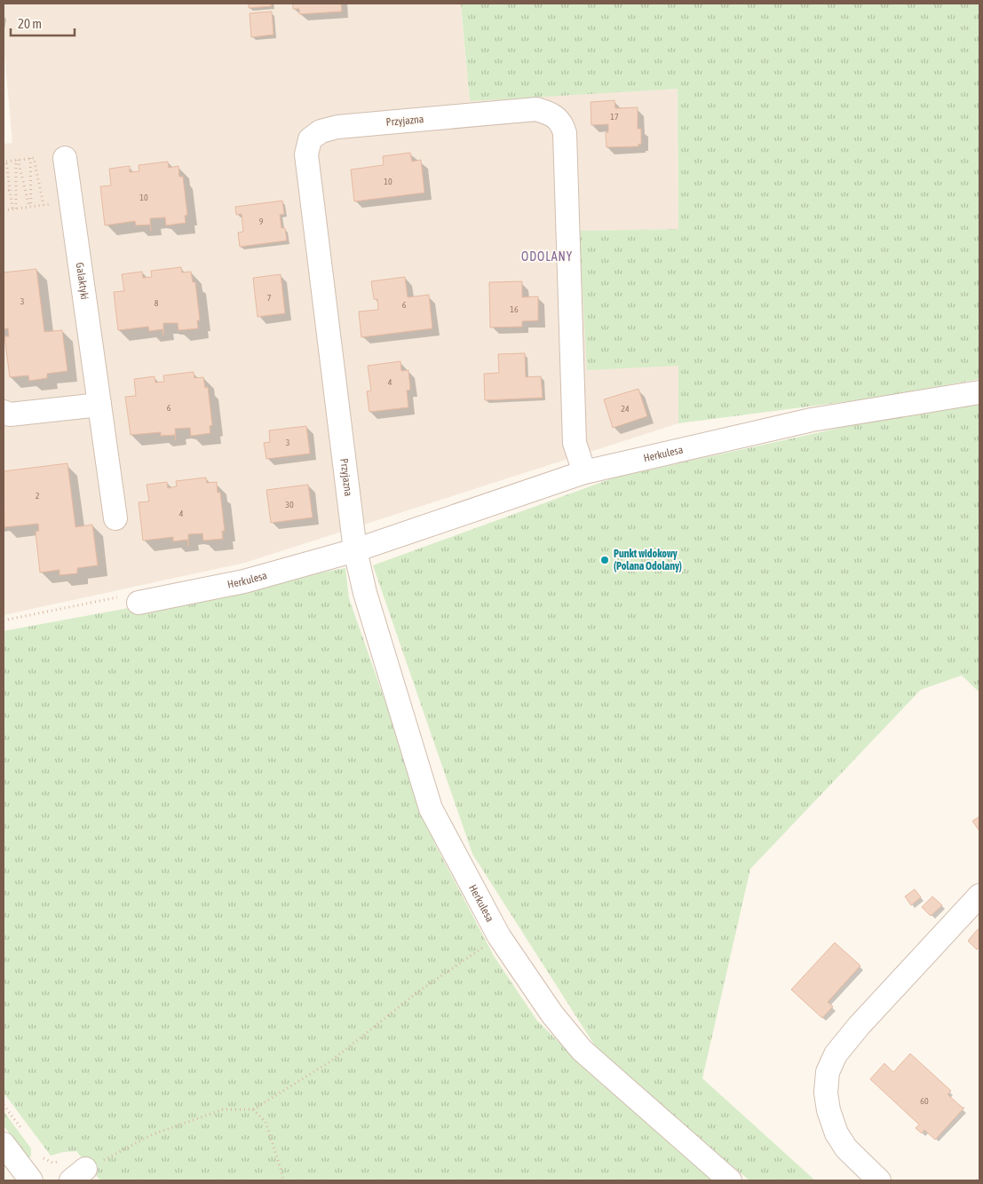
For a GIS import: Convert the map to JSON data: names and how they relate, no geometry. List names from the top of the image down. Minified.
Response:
{"streets":{"street":["Przyjazna","Galaktyki","Herkulesa"]},"crossings":[["Przyjazna","Herkulesa"]],"districts":["ODOLANY"],"places":["Punkt widokowy (Polana Odolany)"],"house_numbers":["17","10","10","9","7","3","8","6","16","4","6","24","3","2","30","4","60"],"scale_bar":"20 m"}
